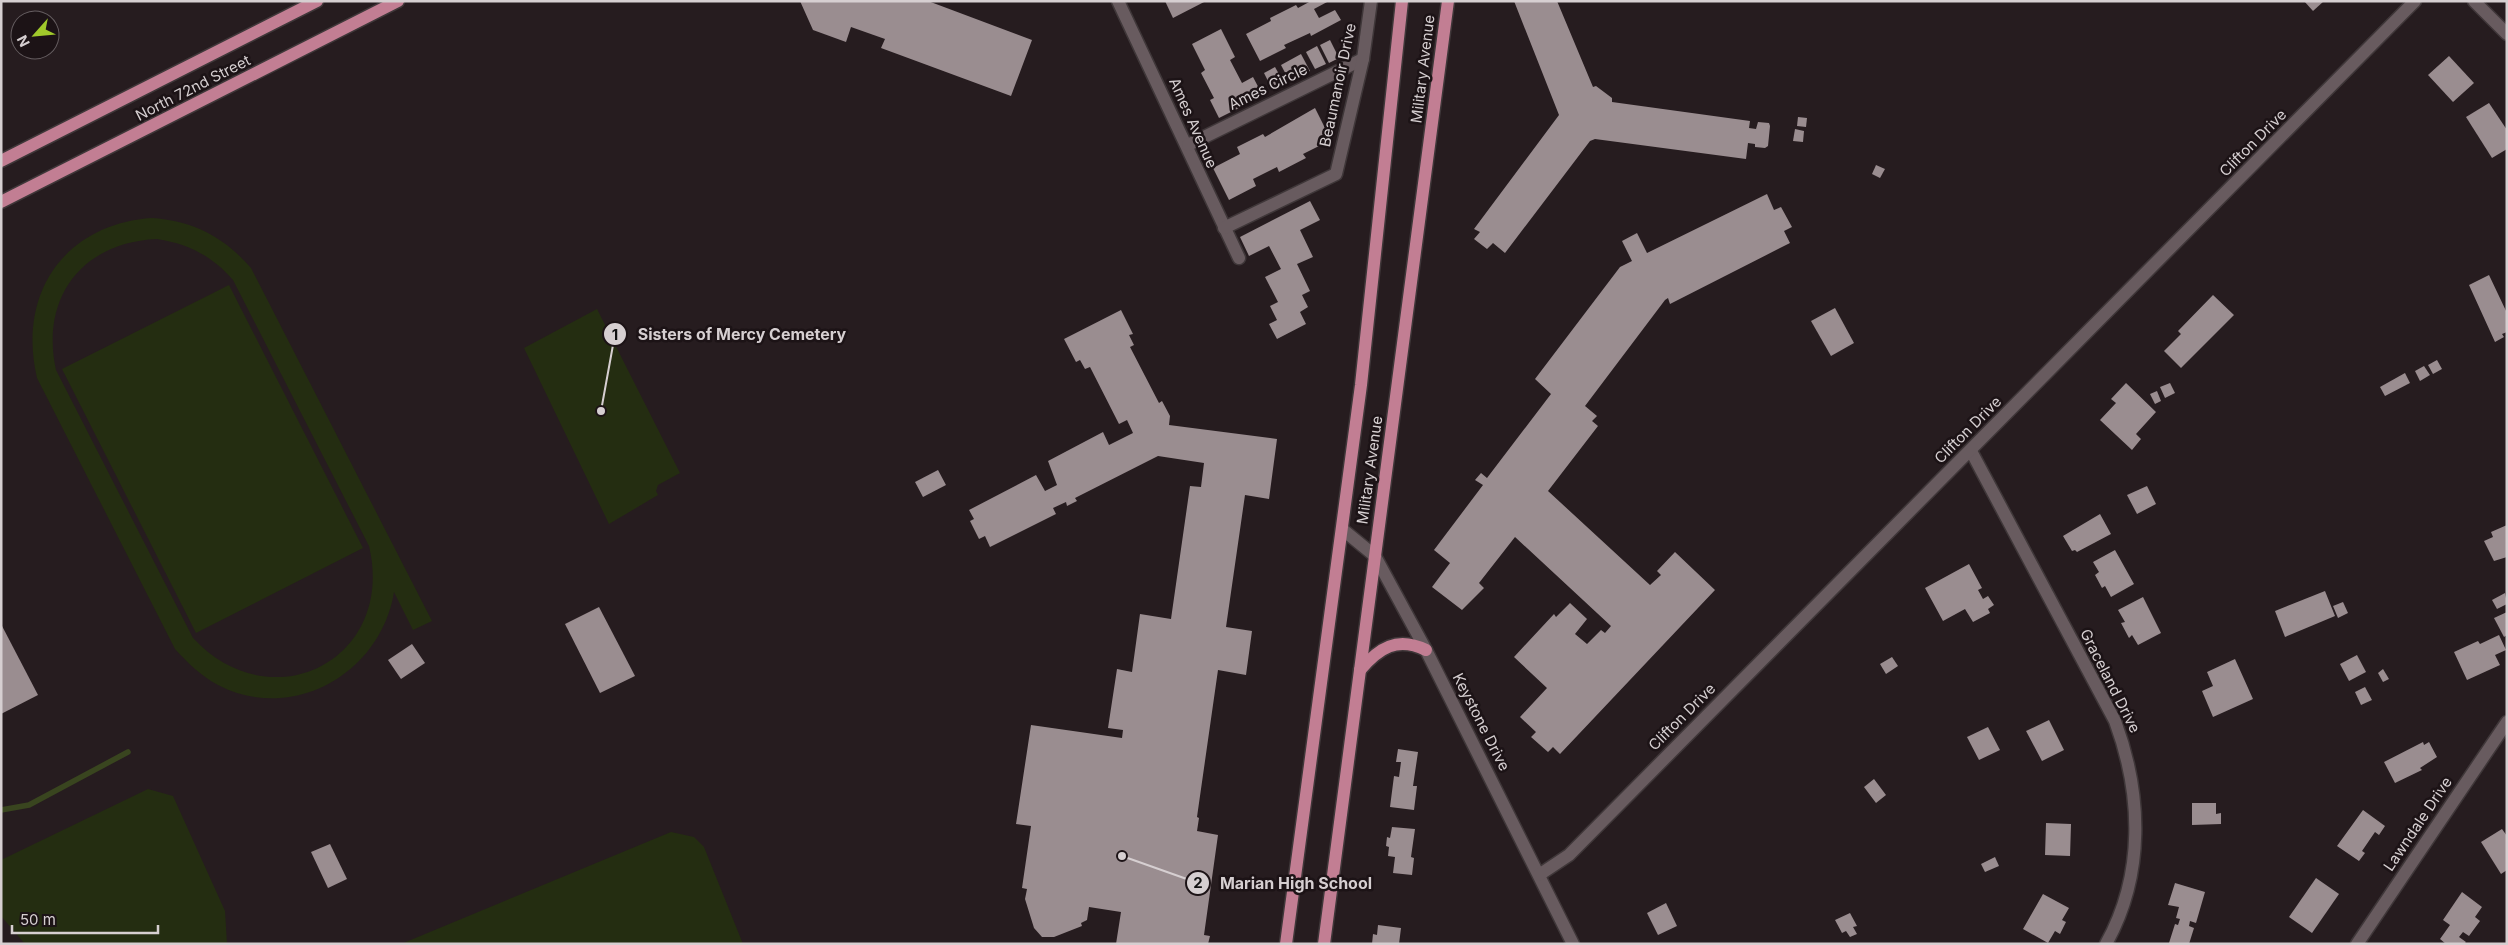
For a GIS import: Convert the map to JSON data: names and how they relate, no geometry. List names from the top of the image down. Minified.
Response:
{"streets":{"main road":["Military Avenue","North 72nd Street"],"street":["Beaumanoir Drive","Ames Circle","Ames Avenue","Clifton Drive","Graceland Drive","Keystone Drive","Lawndale Drive"]},"crossings":[["Military Avenue","Keystone Drive"],["Beaumanoir Drive","Ames Circle"],["Beaumanoir Drive","Ames Avenue"],["Ames Circle","Ames Avenue"],["Clifton Drive","Graceland Drive"],["Clifton Drive","Keystone Drive"]],"places":["Sisters of Mercy Cemetery","Marian High School"],"scale_bar":"50 m","north":"bottom left"}
